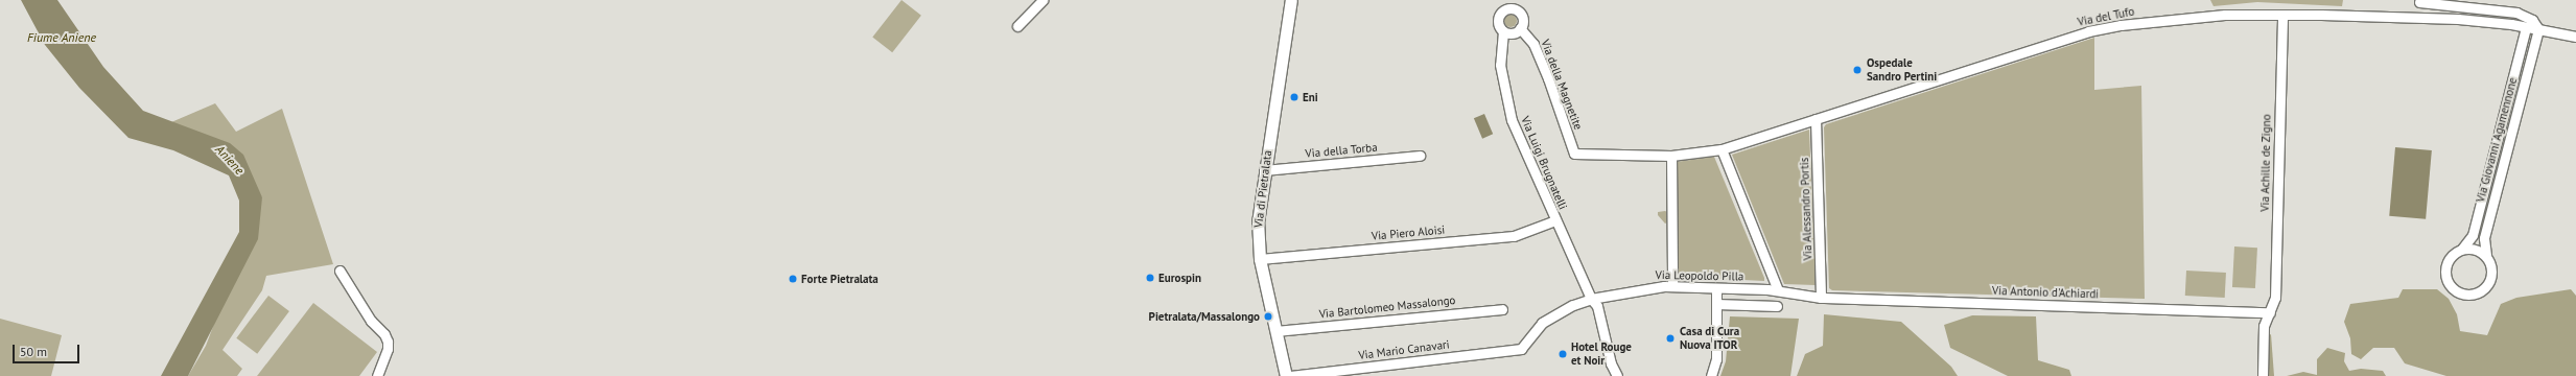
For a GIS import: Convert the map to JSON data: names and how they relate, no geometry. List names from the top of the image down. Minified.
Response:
{"streets":{"street":["Via del Tufo","Via della Magnetite","Via Giovanni Agamennone","Via della Torba","Via Luigi Brugnatelli","Via Achille de Zigno","Via di Pietralata","Via Alessandro Portis","Via Piero Aloisi","Via Leopoldo Pilla","Via Antonio d'Achiardi","Via Bartolomeo Massalongo","Via Mario Canavari"]},"crossings":[["Via del Tufo","Via della Magnetite"],["Via del Tufo","Via Giovanni Agamennone"],["Via del Tufo","Via Achille de Zigno"],["Via del Tufo","Via Alessandro Portis"],["Via della Magnetite","Via Luigi Brugnatelli"],["Via della Torba","Via di Pietralata"],["Via Luigi Brugnatelli","Via Piero Aloisi"],["Via Luigi Brugnatelli","Via Leopoldo Pilla"],["Via Achille de Zigno","Via Antonio d'Achiardi"],["Via di Pietralata","Via Piero Aloisi"],["Via di Pietralata","Via Bartolomeo Massalongo"],["Via Alessandro Portis","Via Leopoldo Pilla"],["Via Alessandro Portis","Via Antonio d'Achiardi"],["Via Leopoldo Pilla","Via Antonio d'Achiardi"],["Via Leopoldo Pilla","Via Mario Canavari"]],"water":["Fiume Aniene","Aniene"],"places":["Ospedale Sandro Pertini","Eni","Eurospin","Forte Pietralata","Pietralata/Massalongo","Casa di Cura Nuova ITOR","Hotel Rouge et Noir"],"scale_bar":"50 m"}
